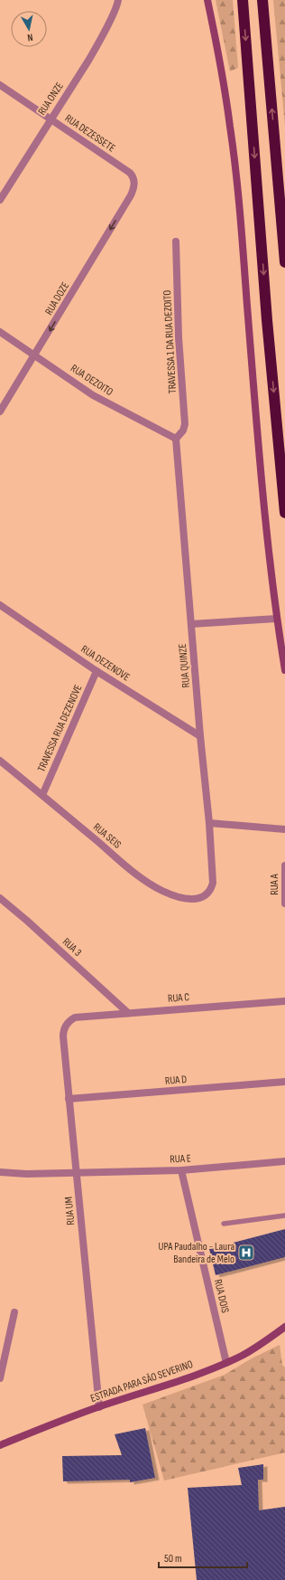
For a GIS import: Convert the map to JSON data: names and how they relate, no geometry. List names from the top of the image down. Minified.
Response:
{"streets":{"main road":["ESTRADA PARA SÃO SEVERINO"],"street":["RUA ONZE","RUA DEZESSETE","RUA DOZE","TRAVESSA 1 DA RUA DEZOITO","RUA DEZOITO","RUA DEZENOVE","RUA QUINZE","TRAVESSA RUA DEZENOVE","RUA SEIS","RUA A","RUA 3","RUA C","RUA D","RUA E","RUA UM","RUA DOIS"]},"crossings":[["RUA ONZE","RUA DEZESSETE"],["RUA DEZESSETE","RUA DOZE"],["RUA DOZE","RUA DEZOITO"],["TRAVESSA 1 DA RUA DEZOITO","RUA DEZOITO"],["TRAVESSA 1 DA RUA DEZOITO","RUA QUINZE"],["RUA DEZOITO","RUA QUINZE"],["RUA DEZENOVE","RUA QUINZE"],["RUA DEZENOVE","TRAVESSA RUA DEZENOVE"],["RUA QUINZE","RUA SEIS"],["TRAVESSA RUA DEZENOVE","RUA SEIS"],["RUA 3","RUA C"],["RUA C","RUA UM"],["RUA D","RUA UM"],["RUA E","RUA UM"],["RUA E","RUA DOIS"],["RUA UM","ESTRADA PARA SÃO SEVERINO"],["RUA DOIS","ESTRADA PARA SÃO SEVERINO"]],"one_way":["RUA DOZE"],"places":{"hospital":["UPA Paudalho - Laura Bandeira de Melo"]},"scale_bar":"50 m","north":"bottom"}
